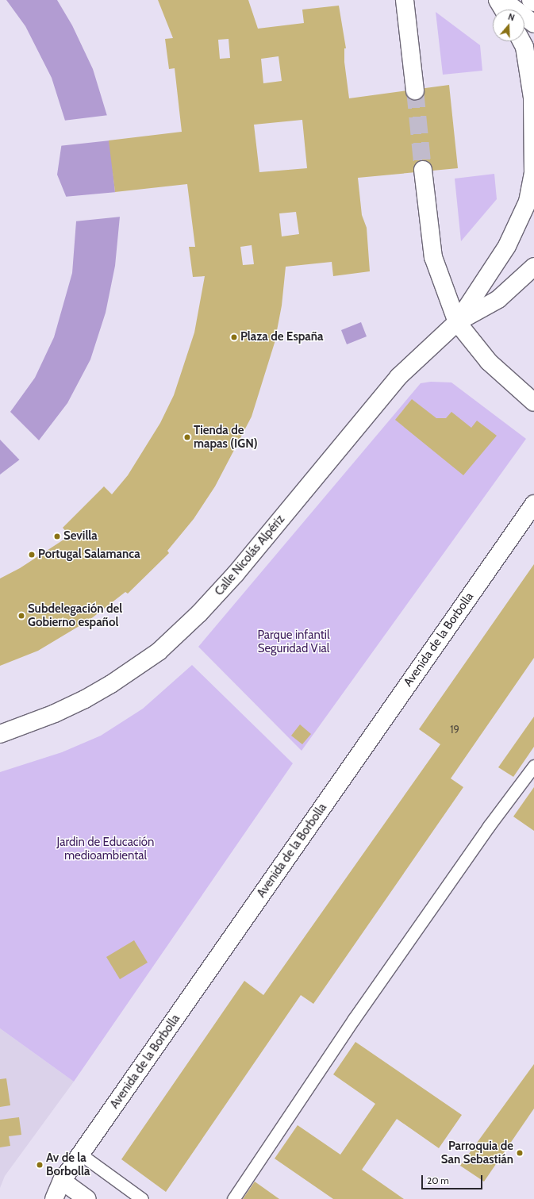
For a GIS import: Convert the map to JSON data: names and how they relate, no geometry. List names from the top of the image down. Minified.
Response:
{"streets":{"street":["Calle Nicolás Alpériz","Avenida de la Borbolla"]},"parks":["Parque infantil Seguridad Vial","Jardin de Educación medioambiental"],"places":["Plaza de España","Tienda de mapas (IGN)","Sevilla","Portugal Salamanca","Subdelegación del Gobierno español","Parroquia de San Sebastián","Av de la Borbolla"],"house_numbers":["19"],"scale_bar":"20 m","north":"top"}
